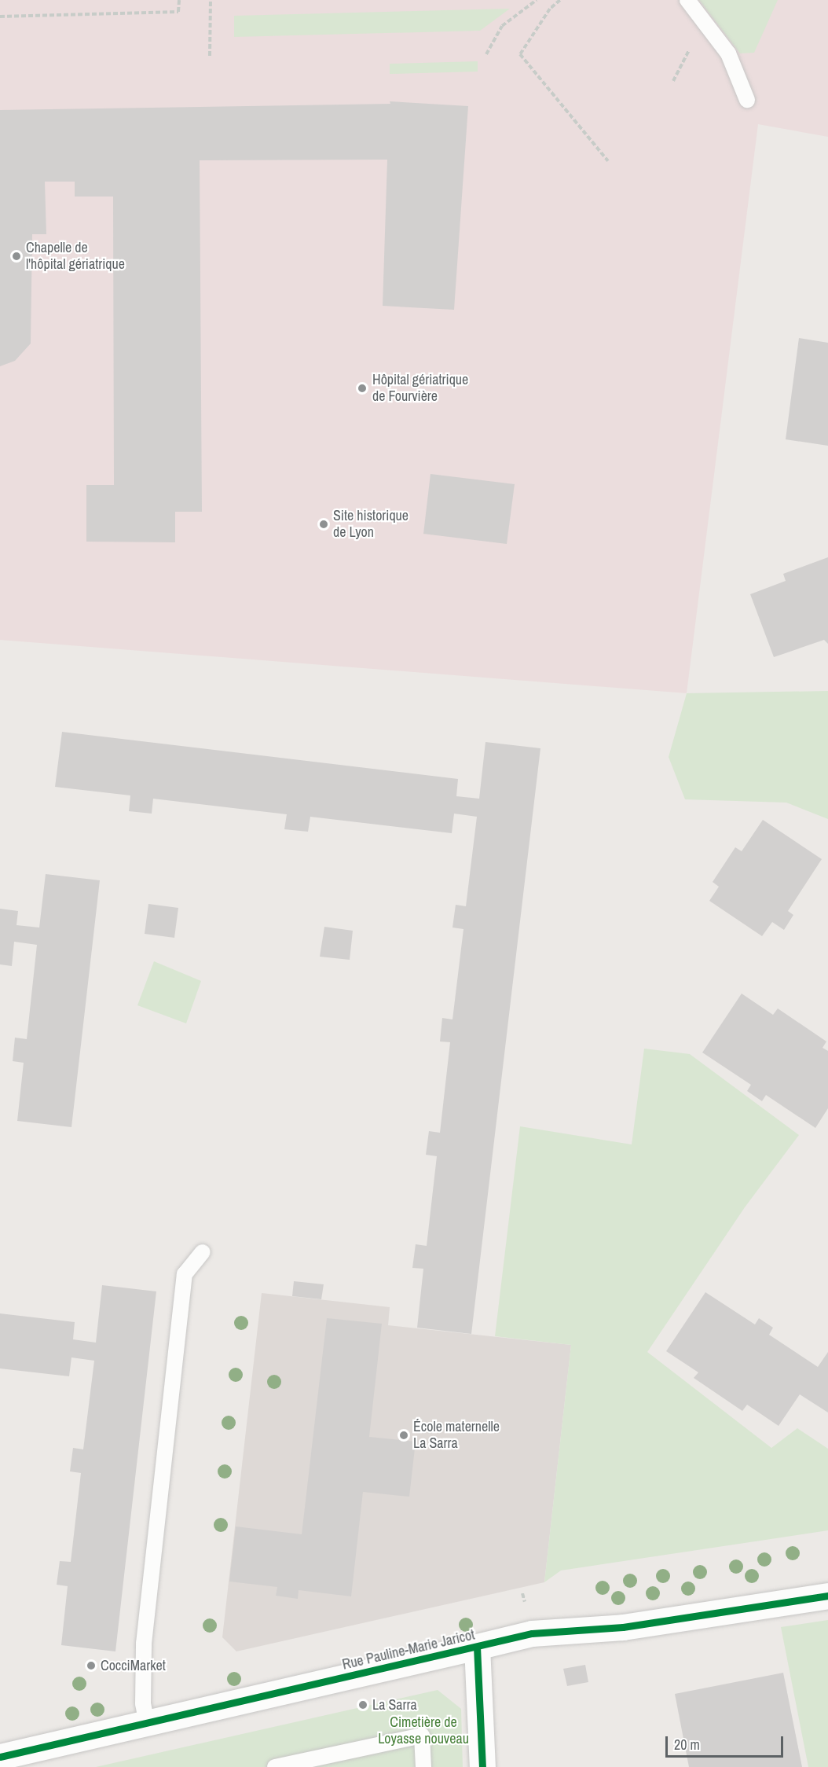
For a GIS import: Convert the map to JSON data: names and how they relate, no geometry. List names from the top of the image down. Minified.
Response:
{"streets":{"street":["Rue Pauline-Marie Jaricot"]},"parks":["Cimetière de Loyasse nouveau"],"places":["Chapelle de l'hôpital gériatrique","Hôpital gériatrique de Fourvière","Site historique de Lyon","École maternelle La Sarra","CocciMarket","La Sarra"],"scale_bar":"20 m"}
